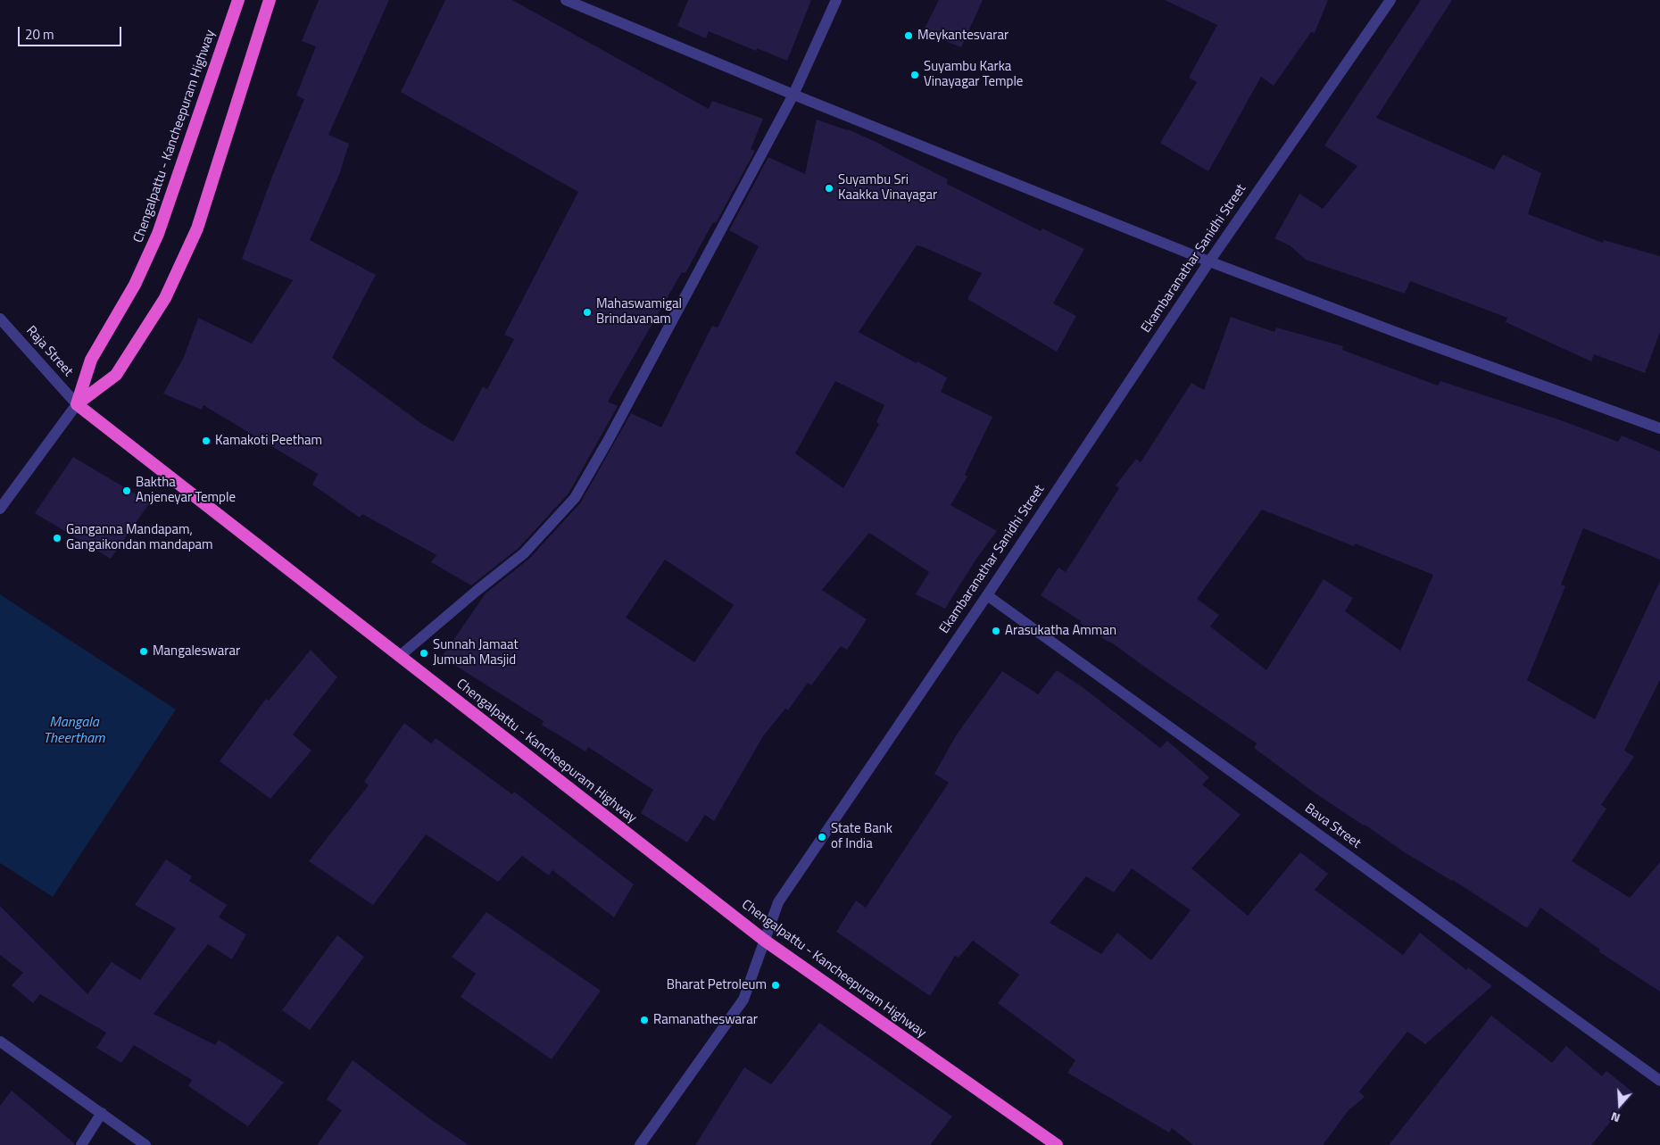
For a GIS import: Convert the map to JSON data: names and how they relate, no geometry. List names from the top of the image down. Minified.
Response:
{"streets":{"highway":["Chengalpattu - Kancheepuram Highway"],"street":["Ekambaranathar Sanidhi Street","Raja Street","Bava Street"]},"crossings":[["Chengalpattu - Kancheepuram Highway","Ekambaranathar Sanidhi Street"],["Chengalpattu - Kancheepuram Highway","Raja Street"],["Ekambaranathar Sanidhi Street","Bava Street"]],"water":["Mangala Theertham"],"places":["Meykantesvarar","Suyambu Karka Vinayagar Temple","Suyambu Sri Kaakka Vinayagar","Mahaswamigal Brindavanam","Kamakoti Peetham","Baktha Anjeneyar Temple","Ganganna Mandapam, Gangaikondan mandapam","Arasukatha Amman","Mangaleswarar","Sunnah Jamaat Jumuah Masjid","State Bank of India","Bharat Petroleum","Ramanatheswarar"],"scale_bar":"20 m","north":"bottom"}
